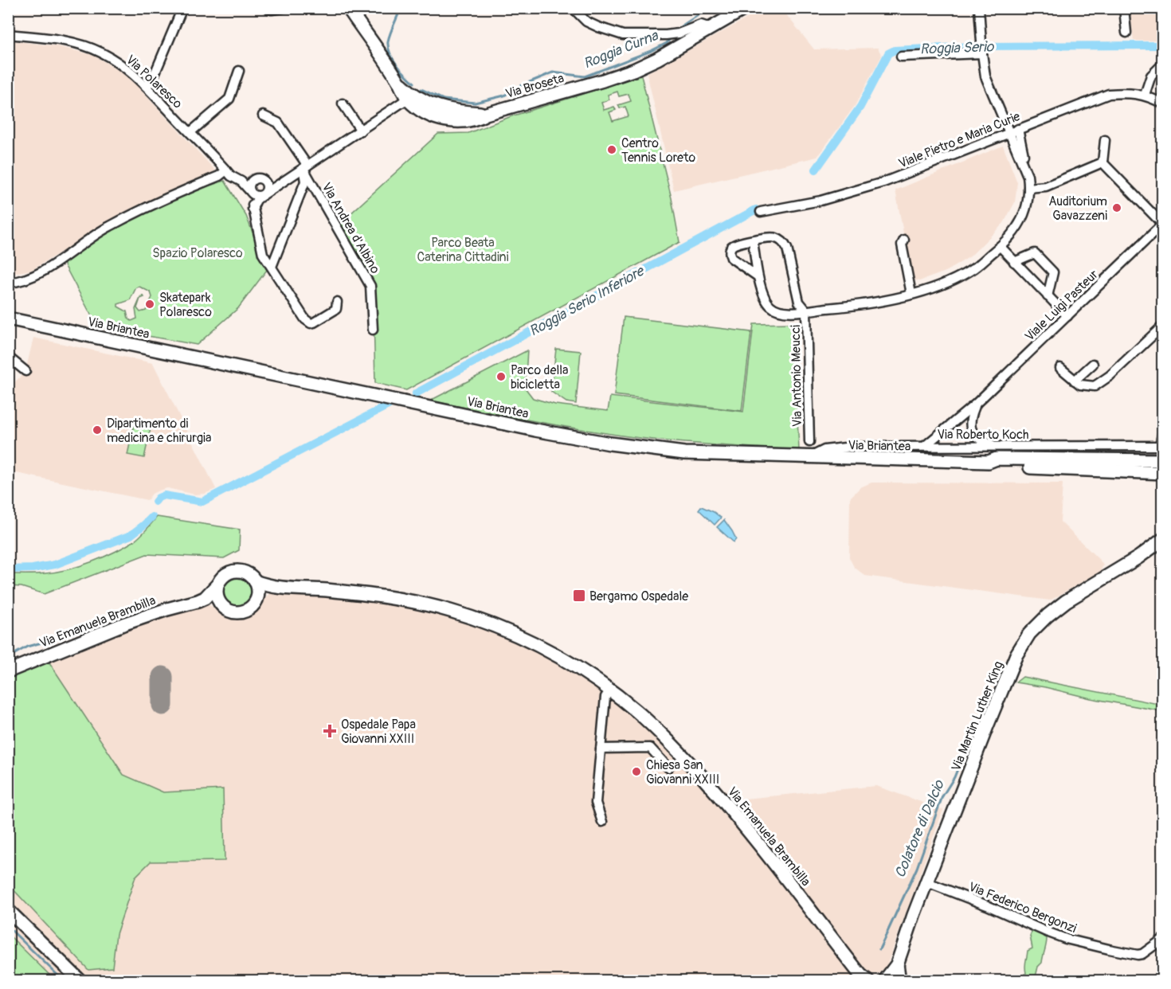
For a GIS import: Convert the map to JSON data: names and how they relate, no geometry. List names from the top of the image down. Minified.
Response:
{"streets":{"street":["Via Polaresco","Via Broseta","Viale Pietro e Maria Curie","Via Andrea d'Albino","Viale Luigi Pasteur","Via Briantea","Via Antonio Meucci","Via Roberto Koch","Via Emanuela Brambilla","Via Martin Luther King","Via Federico Bergonzi"]},"crossings":[["Viale Pietro e Maria Curie","Via Antonio Meucci"],["Viale Luigi Pasteur","Via Roberto Koch"],["Via Briantea","Via Roberto Koch"],["Via Martin Luther King","Via Federico Bergonzi"]],"water":["Roggia Serio","Roggia Curna","Roggia Serio Inferiore","Colatore di Dalcio"],"parks":["Parco Beata Caterina Cittadini","Spazio Polaresco"],"places":{"other":["Centro Tennis Loreto","Auditorium Gavazzeni","Skatepark Polaresco","Parco della bicicletta","Dipartimento di medicina e chirurgia","Chiesa San Giovanni XXIII"],"transit":["Bergamo Ospedale"],"health":["Ospedale Papa Giovanni XXIII"]}}
